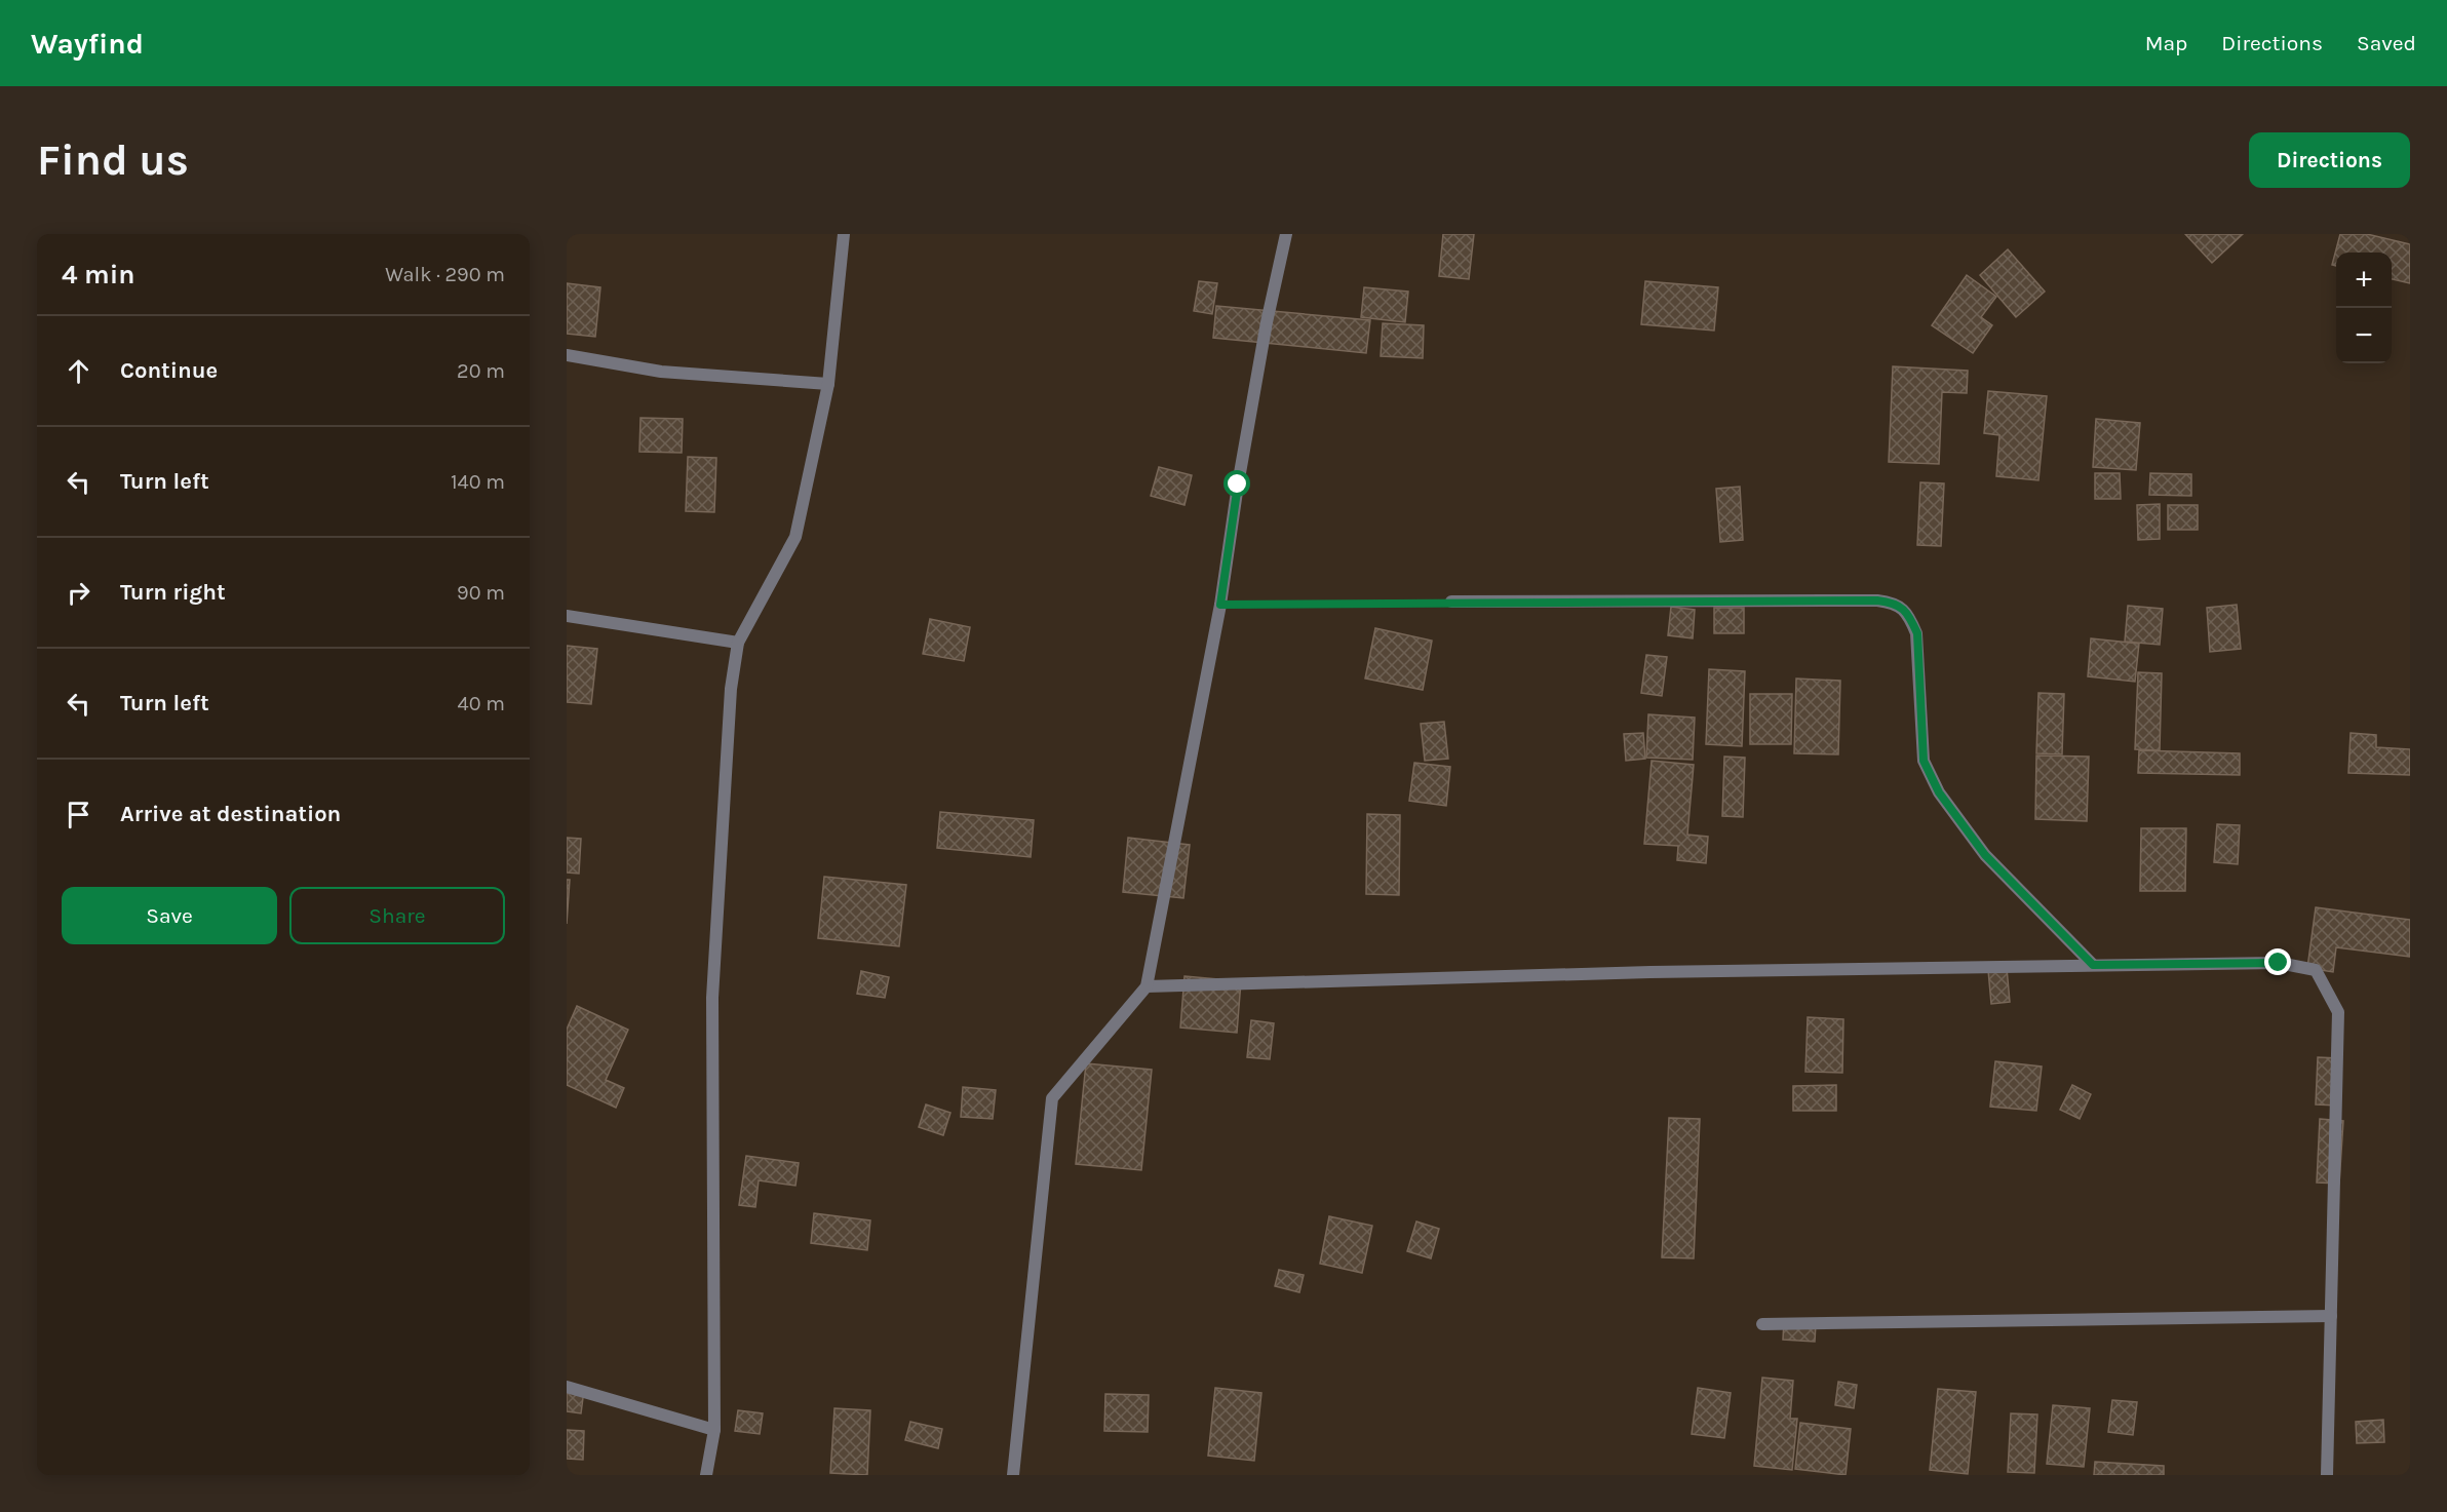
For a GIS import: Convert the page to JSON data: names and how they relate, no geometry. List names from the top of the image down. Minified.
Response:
{"page":{"header":"Wayfind","nav":["Map","Directions","Saved"],"buttons":["Directions",["Save","Share"]],"title":"Find us","heading":["4 min","Walk · 290 m"],"map_buttons":["+","−"],"list":[["Continue","20 m"],["Turn left","140 m"],["Turn right","90 m"],["Turn left","40 m"],"Arrive at destination"]}}
